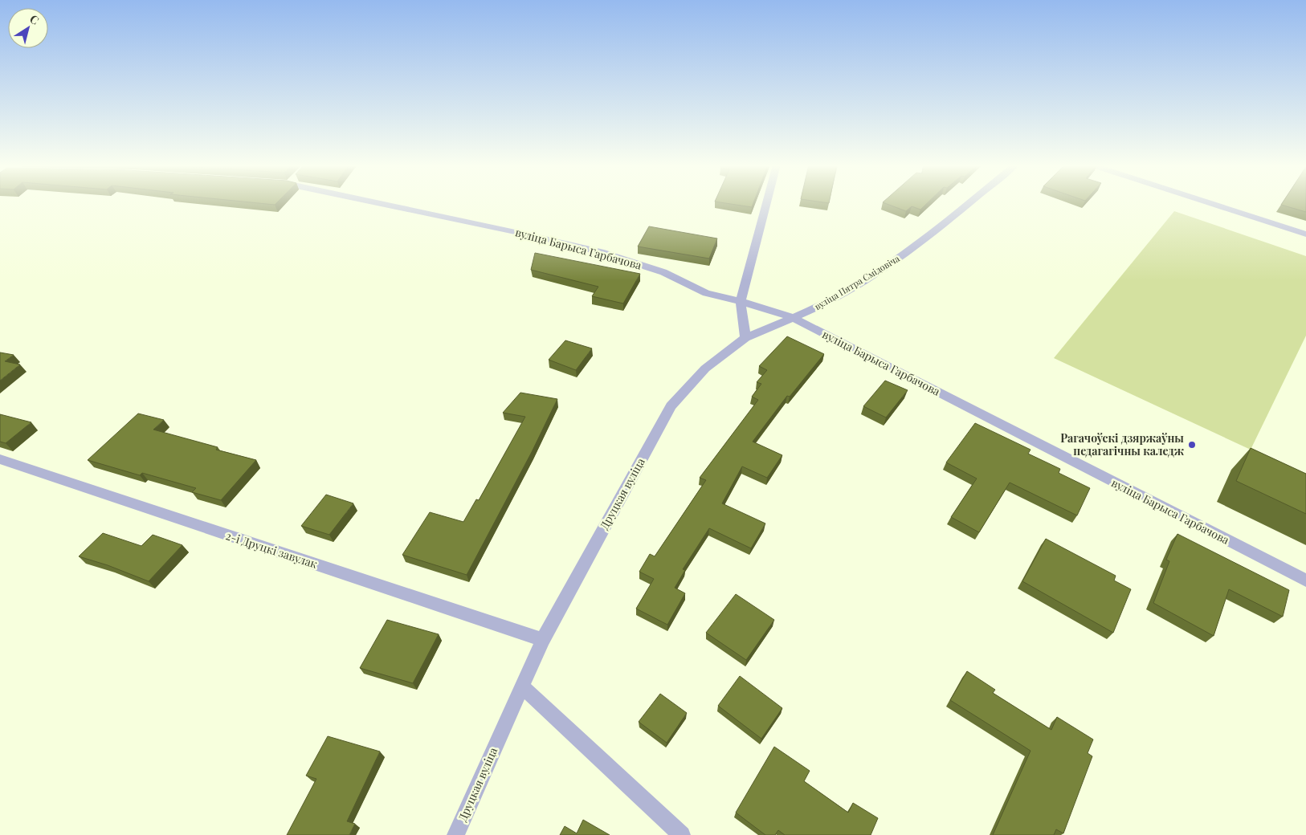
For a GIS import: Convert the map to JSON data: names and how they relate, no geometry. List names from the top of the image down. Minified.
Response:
{"streets":{"street":["вуліца Барыса Гарбачова","вуліца Пятра Смідовіча","Друцкая вуліца","2-і Друцкі завулак"]},"crossings":[["вуліца Барыса Гарбачова","вуліца Пятра Смідовіча"],["вуліца Пятра Смідовіча","Друцкая вуліца"],["Друцкая вуліца","2-і Друцкі завулак"]],"places":["Рагачоўскі дзяржаўны педагагічны каледж"],"north":"top right"}
